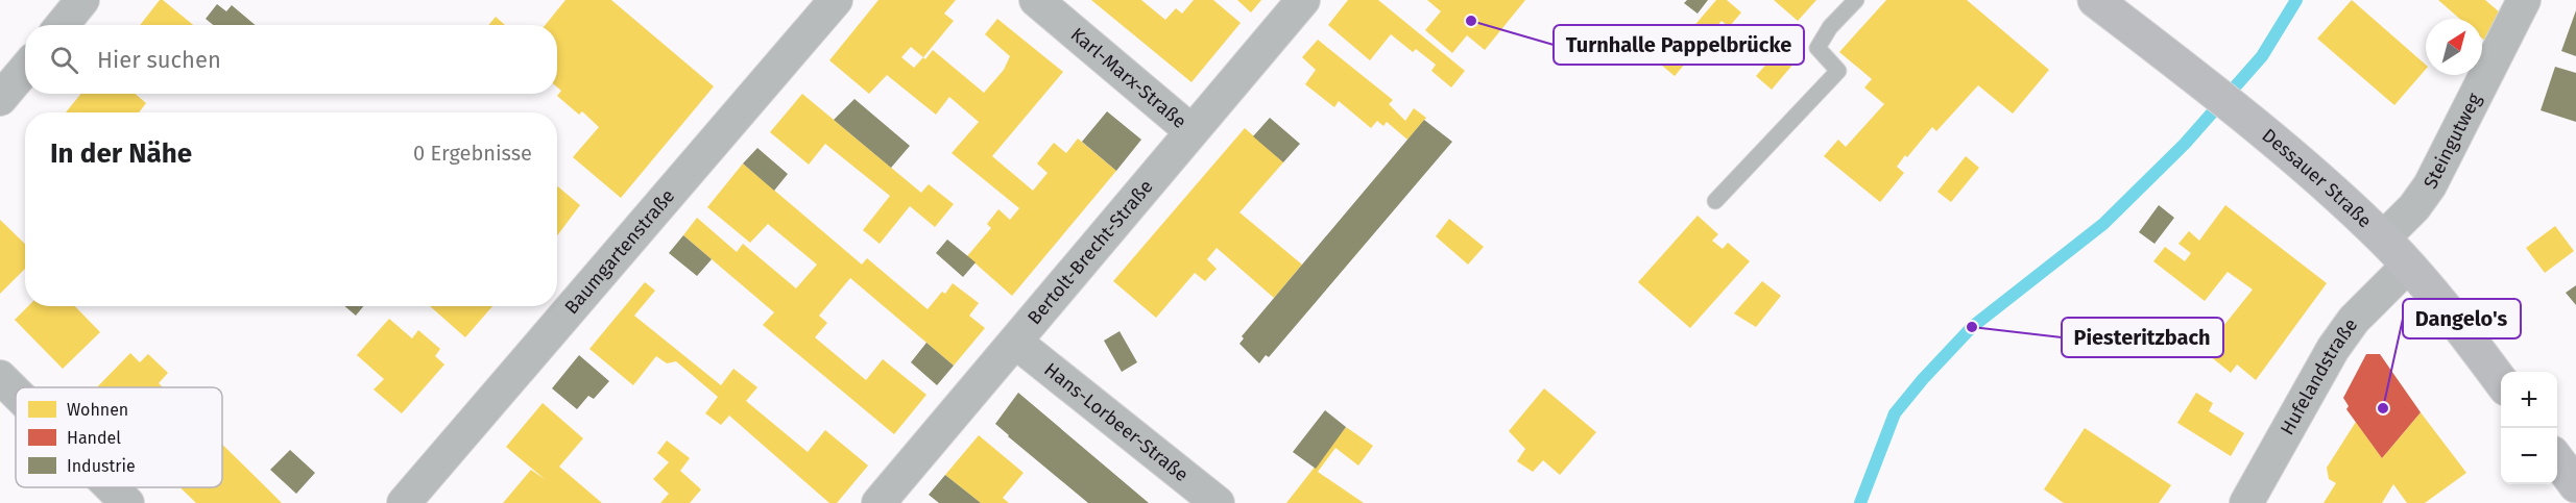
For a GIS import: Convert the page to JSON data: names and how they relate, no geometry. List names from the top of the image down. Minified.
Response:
{"streets":{"main road":["Dessauer Straße"],"street":["Karl-Marx-Straße","Steingutweg","Baumgartenstraße","Bertolt-Brecht-Straße","Hufelandstraße","Hans-Lorbeer-Straße"]},"crossings":[["Karl-Marx-Straße","Bertolt-Brecht-Straße"],["Steingutweg","Dessauer Straße"],["Dessauer Straße","Hufelandstraße"],["Bertolt-Brecht-Straße","Hans-Lorbeer-Straße"]],"places":["Turnhalle Pappelbrücke","Piesteritzbach","Dangelo's"],"legend":["Wohnen","Handel","Industrie"],"north":"top right","page":{"search":"Hier suchen","heading":["In der Nähe","0 Ergebnisse"],"map_buttons":["+","−"]}}
